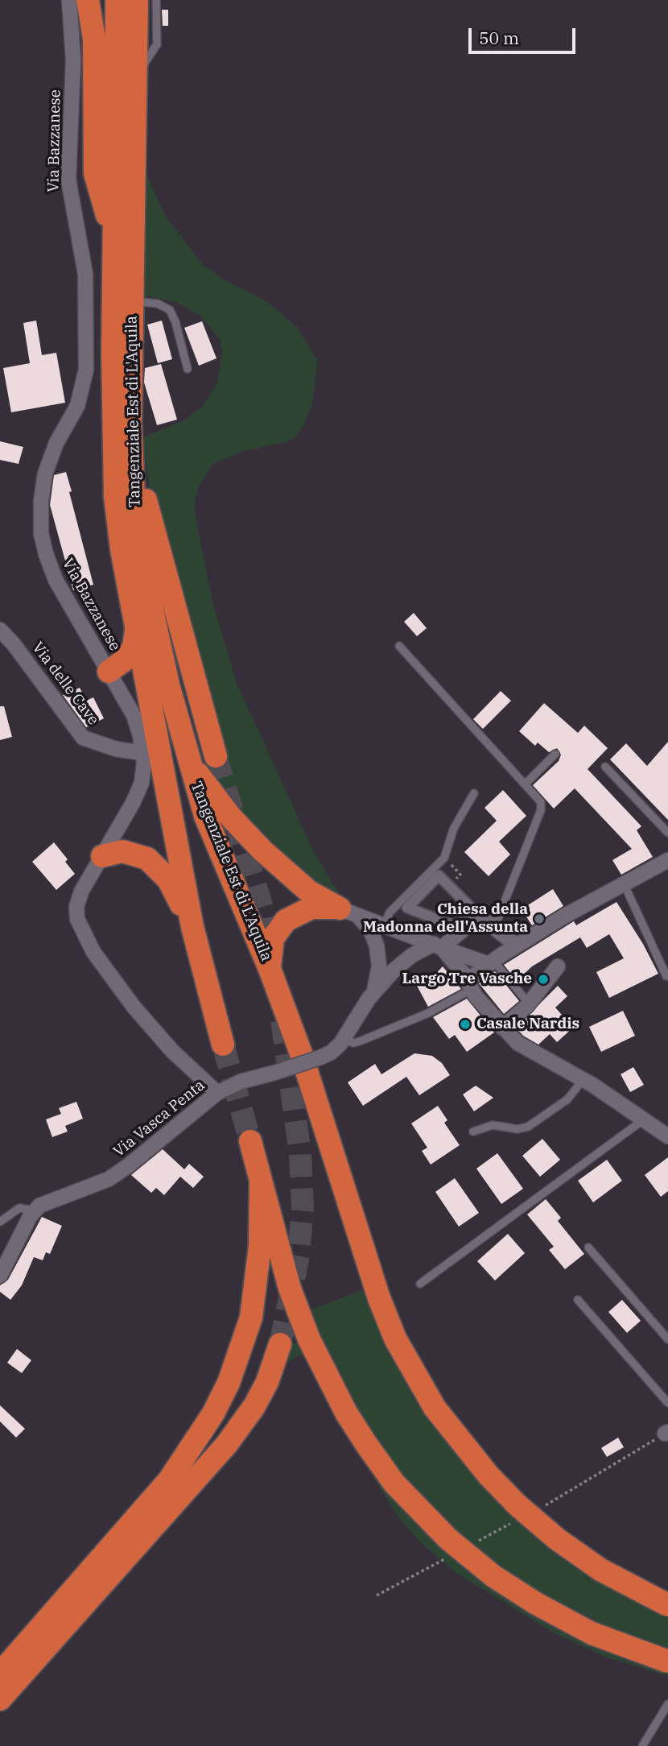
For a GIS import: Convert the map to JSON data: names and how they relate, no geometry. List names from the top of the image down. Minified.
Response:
{"streets":{"highway":["Tangenziale Est di L'Aquila"],"street":["Via Bazzanese","Via delle Cave","Via Vasca Penta"]},"crossings":[["Via Bazzanese","Via delle Cave"],["Via Bazzanese","Via Vasca Penta"]],"places":["Chiesa della Madonna dell'Assunta","Largo Tre Vasche","Casale Nardis"],"scale_bar":"50 m"}
